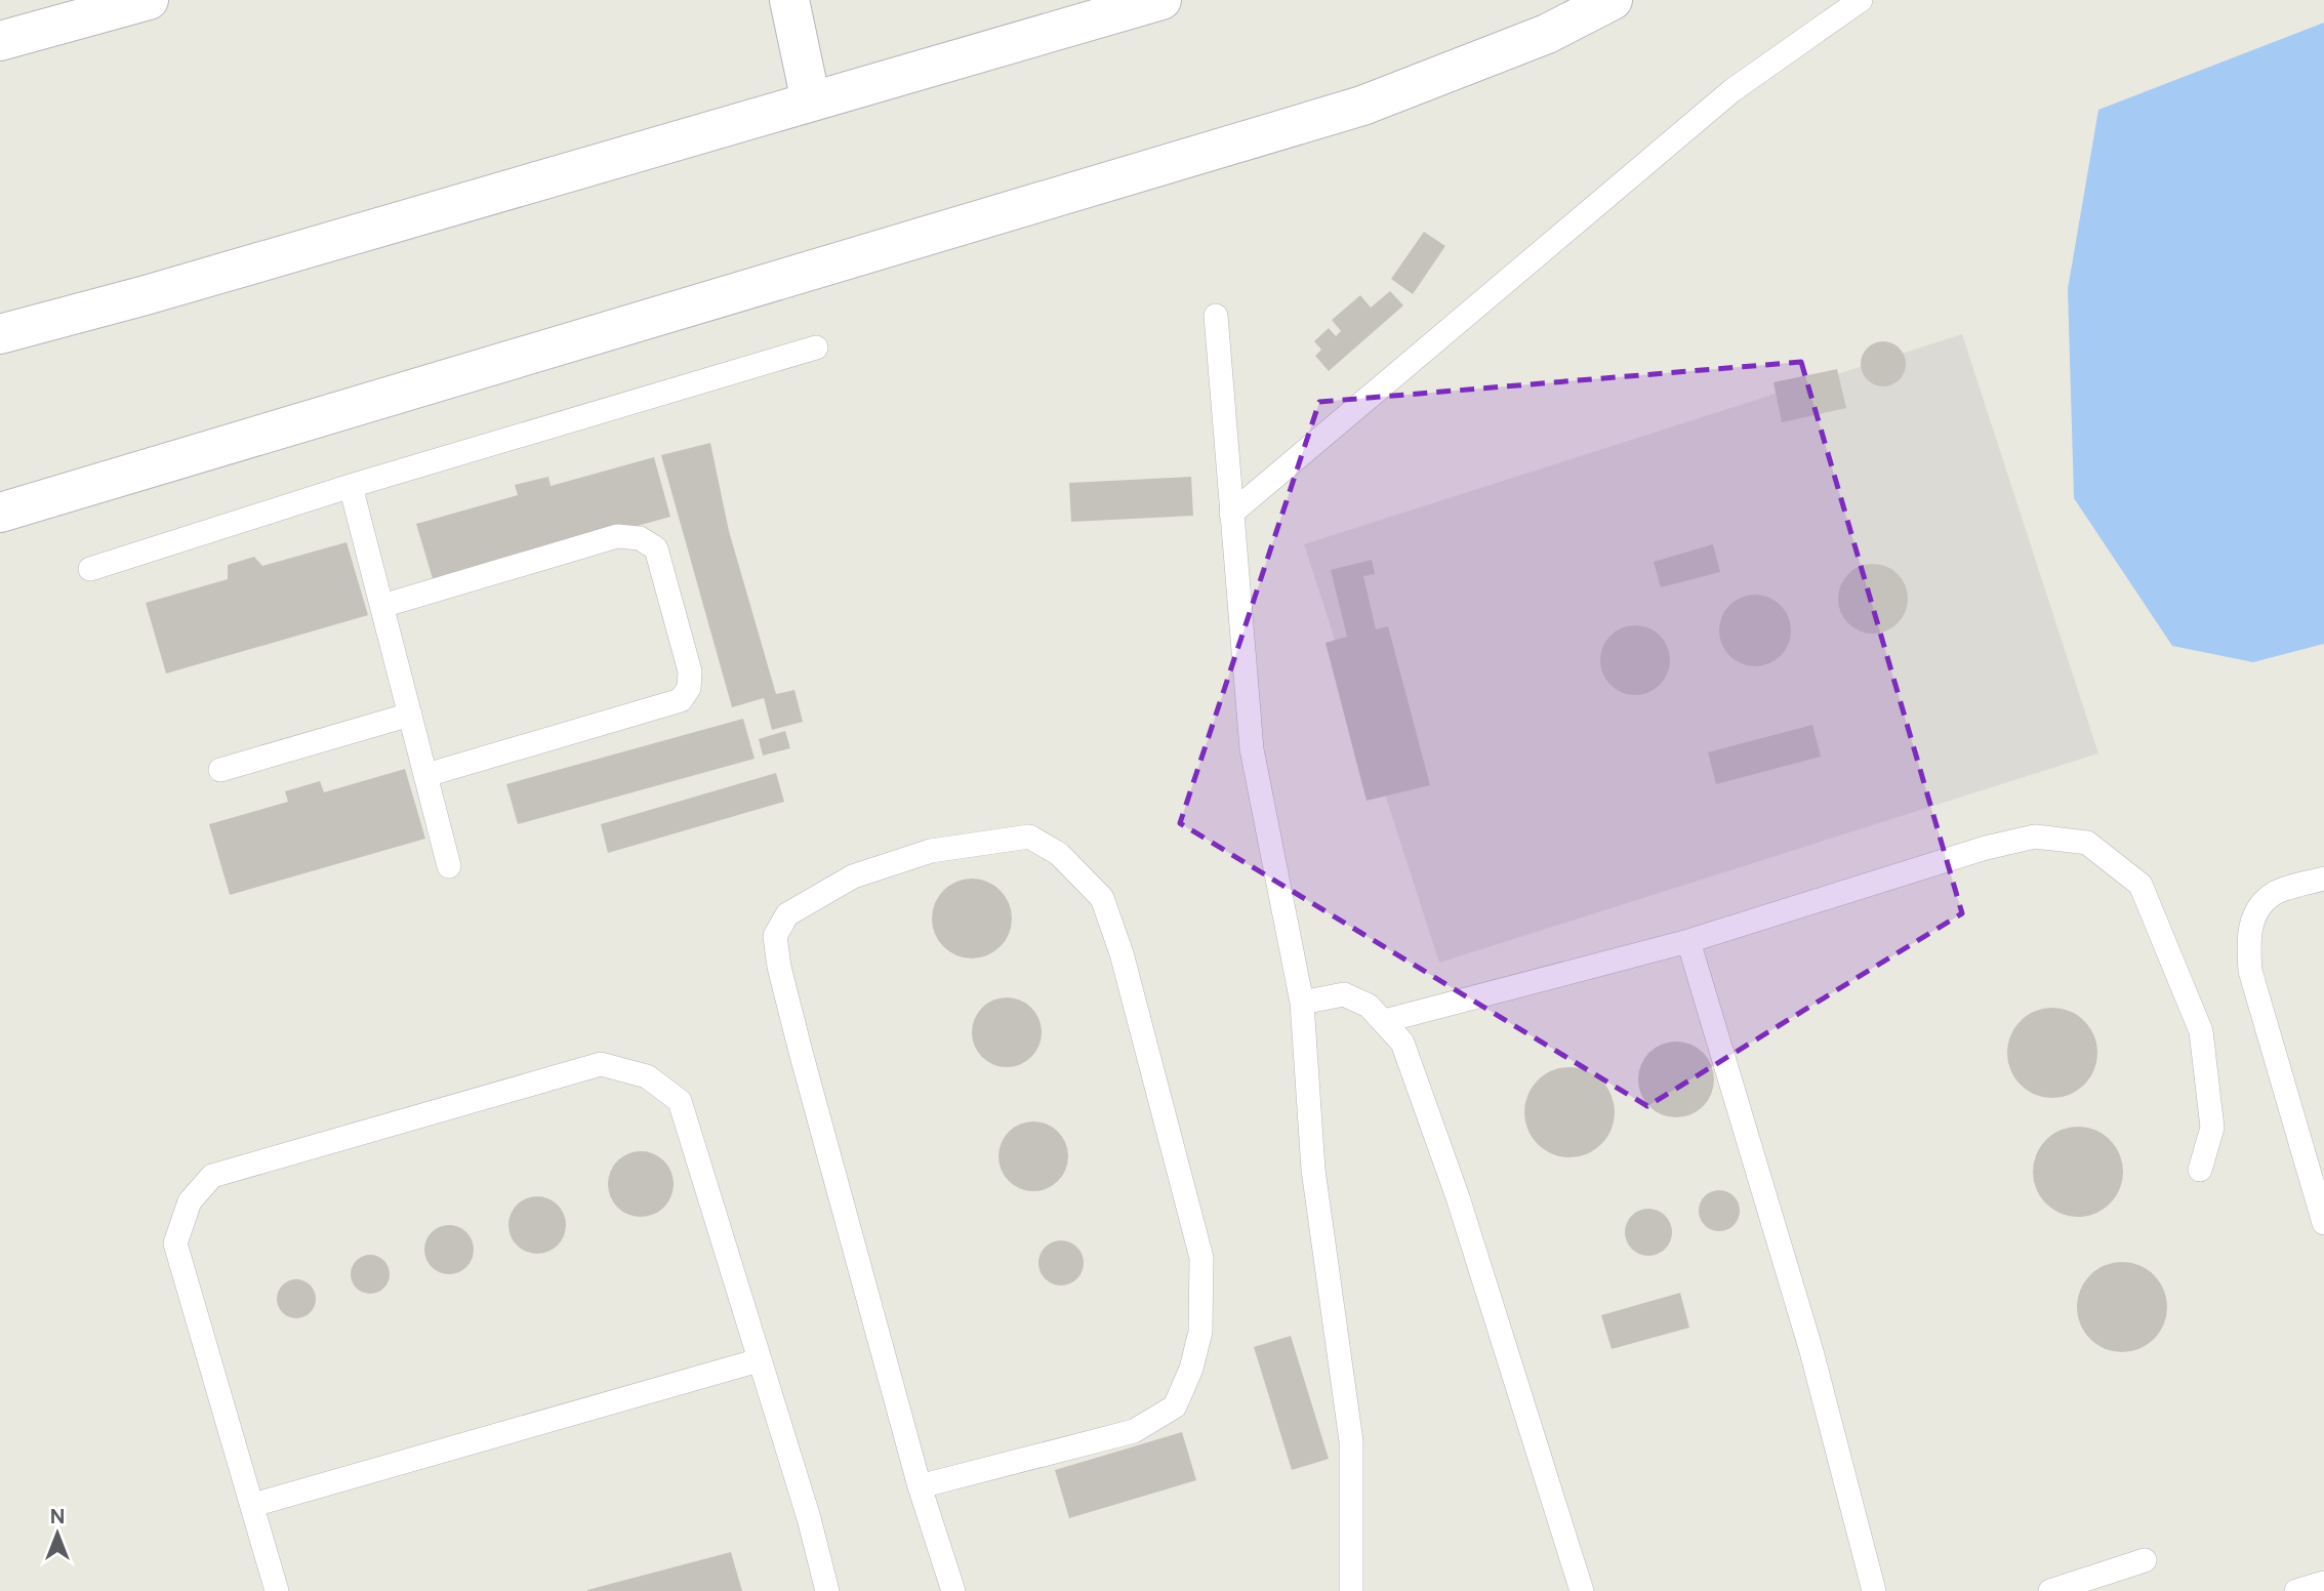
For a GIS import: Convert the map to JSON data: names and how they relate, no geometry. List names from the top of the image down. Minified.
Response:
{"north":"top"}
